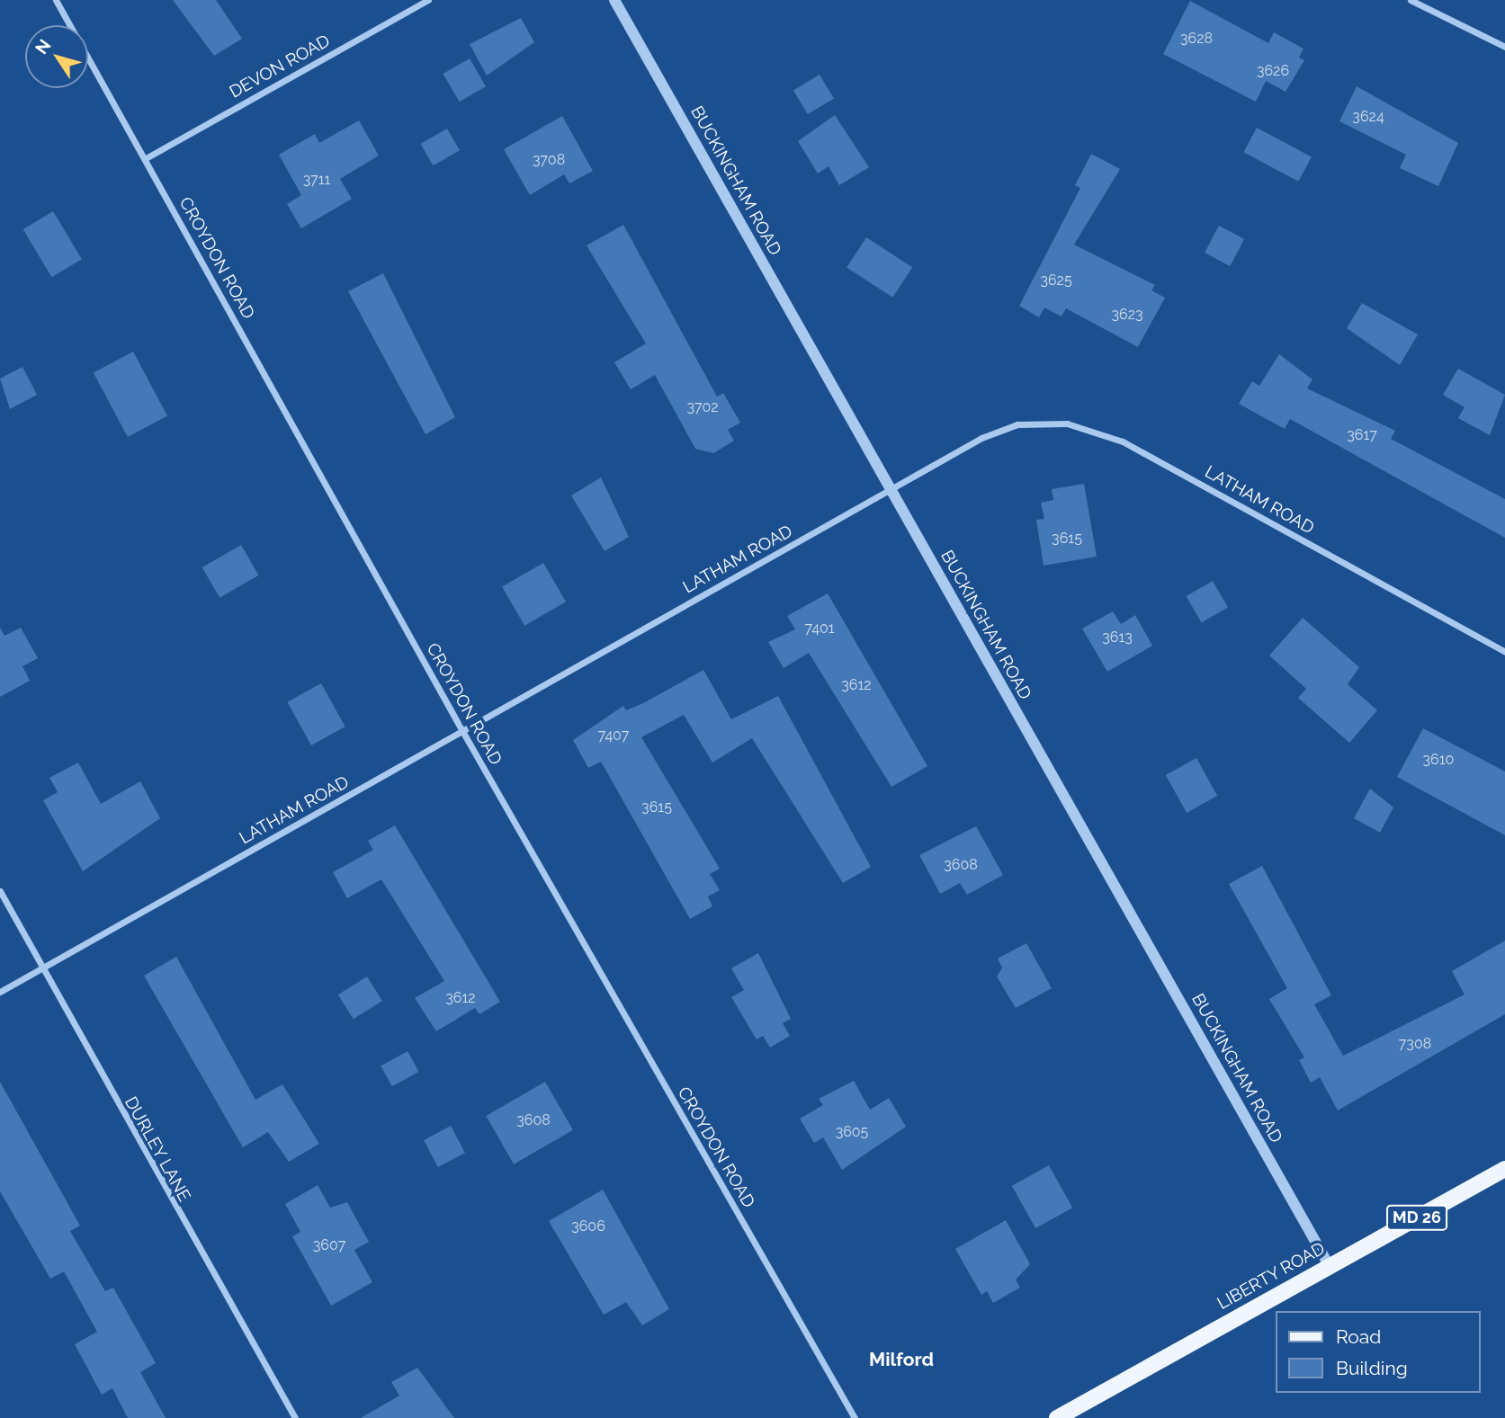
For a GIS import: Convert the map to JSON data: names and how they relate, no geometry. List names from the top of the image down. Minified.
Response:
{"streets":{"main road":["MD 26","LIBERTY ROAD"],"street":["DEVON ROAD","BUCKINGHAM ROAD","CROYDON ROAD","LATHAM ROAD","DURLEY LANE"]},"crossings":[["DEVON ROAD","CROYDON ROAD"],["BUCKINGHAM ROAD","LATHAM ROAD"],["BUCKINGHAM ROAD","LIBERTY ROAD"],["CROYDON ROAD","LATHAM ROAD"],["LATHAM ROAD","DURLEY LANE"]],"districts":["Milford"],"house_numbers":["3628","3626","3624","3708","3711","3625","3623","3702","3617","3615","7401","3613","3612","7407","3610","3615","3608","3612","7308","3608","3605","3606","3607"],"legend":["Road","Building"],"north":"top left"}
